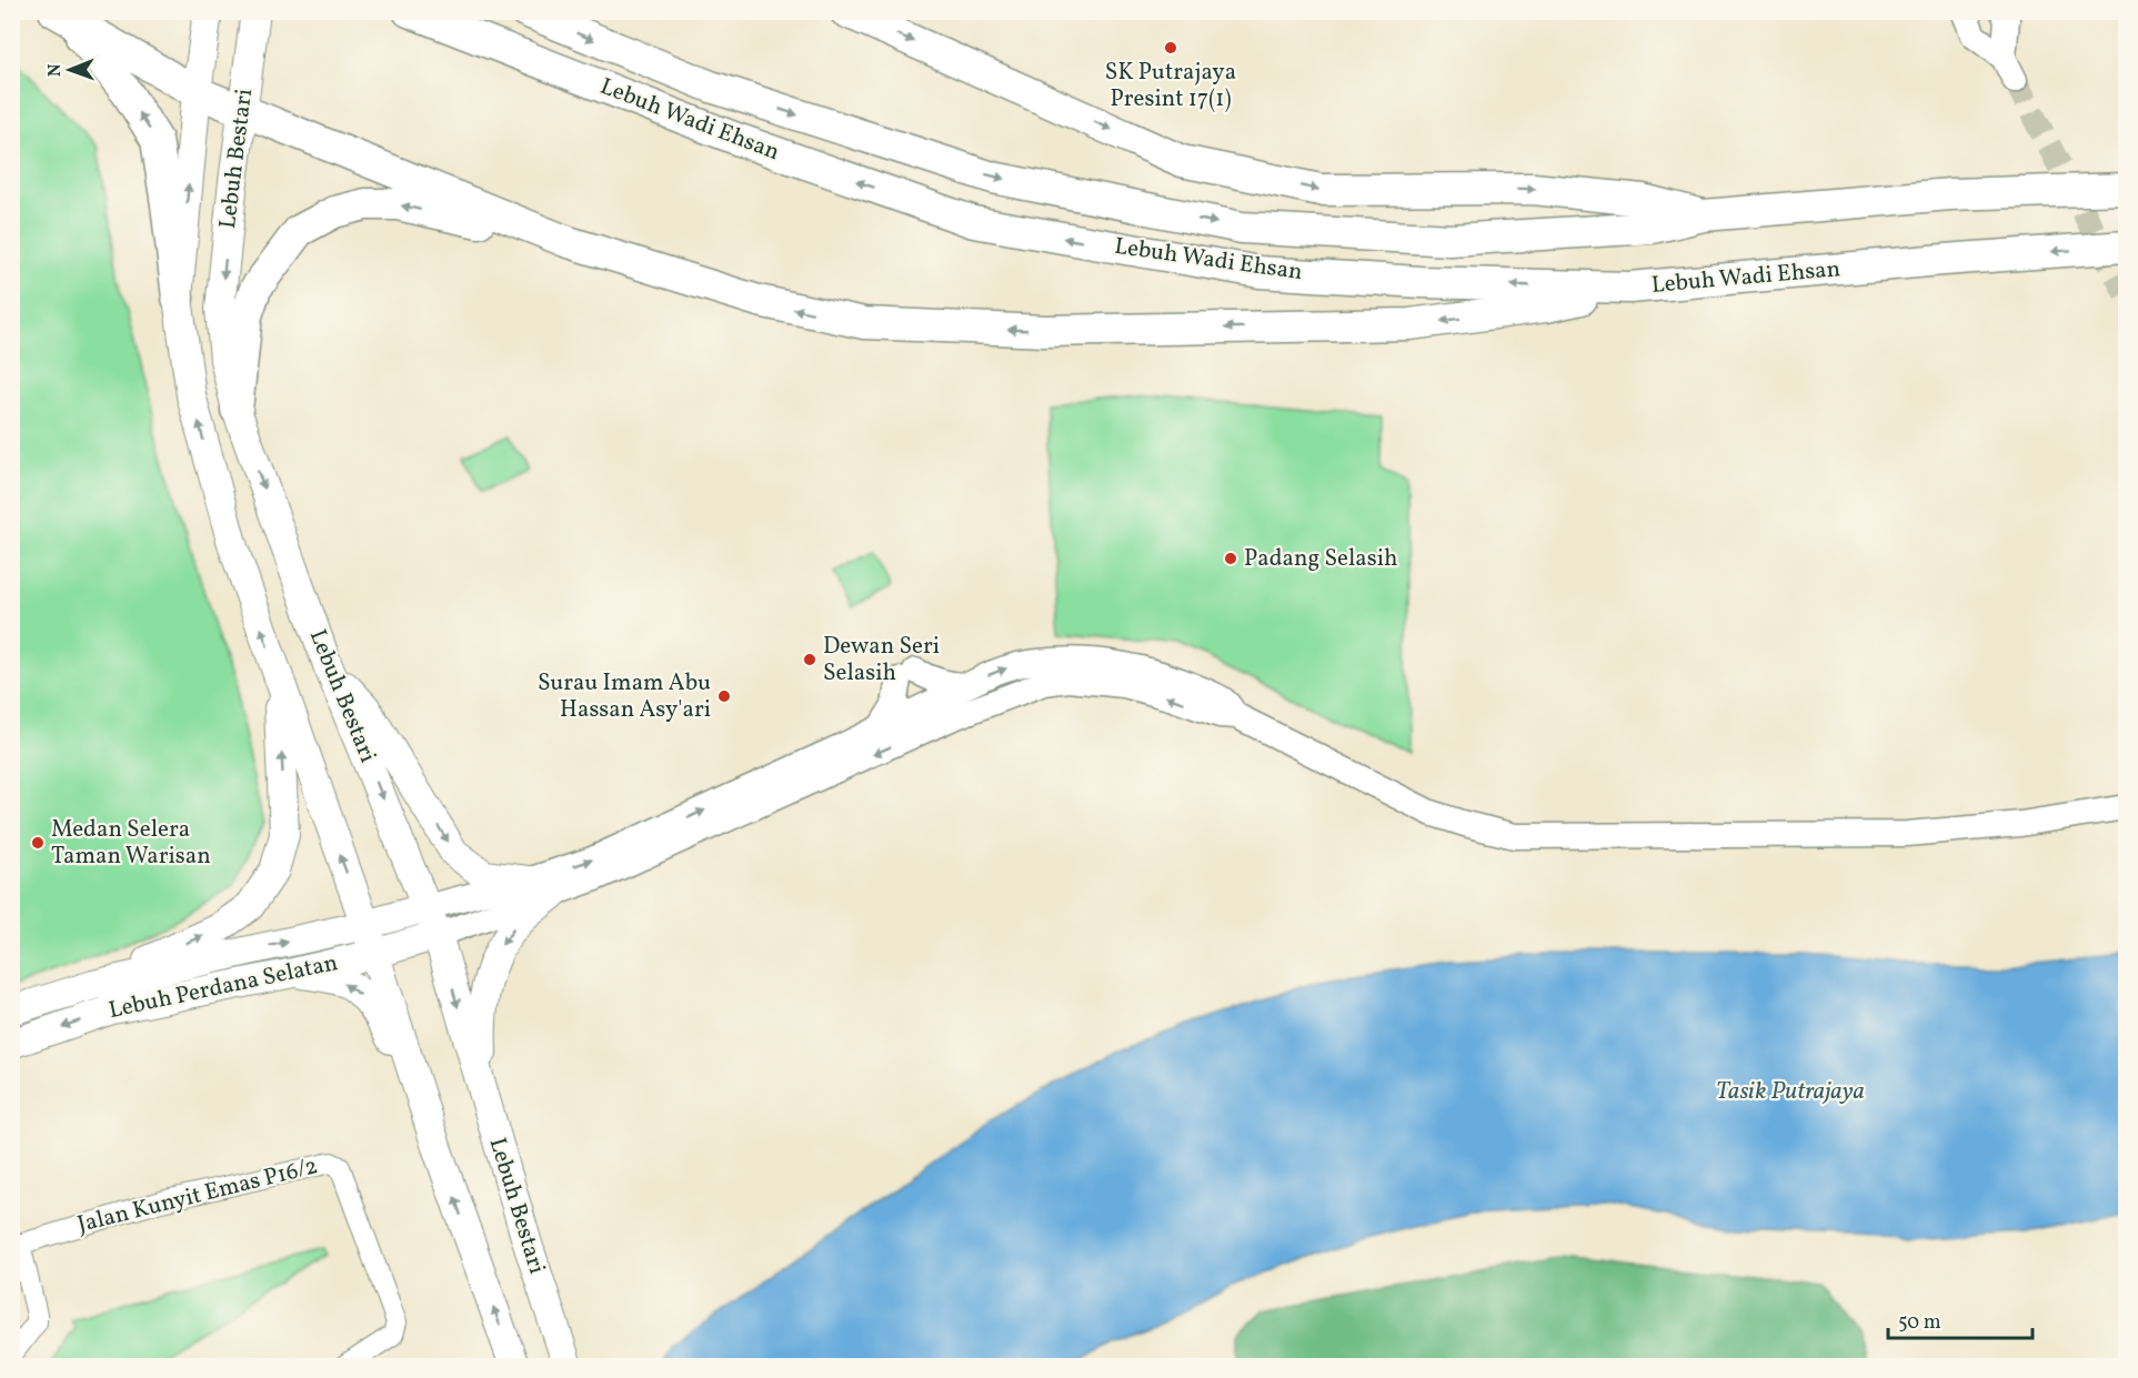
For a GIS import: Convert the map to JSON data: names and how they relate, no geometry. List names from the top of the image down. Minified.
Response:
{"streets":{"main road":["Lebuh Wadi Ehsan","Lebuh Bestari","Lebuh Perdana Selatan"],"street":["Jalan Kunyit Emas P16/2"]},"crossings":[["Lebuh Bestari","Lebuh Perdana Selatan"]],"water":["Tasik Putrajaya"],"places":["SK Putrajaya Presint 17(1)","Padang Selasih","Dewan Seri Selasih","Surau Imam Abu Hassan Asy'ari","Medan Selera Taman Warisan"],"scale_bar":"50 m","north":"left"}
